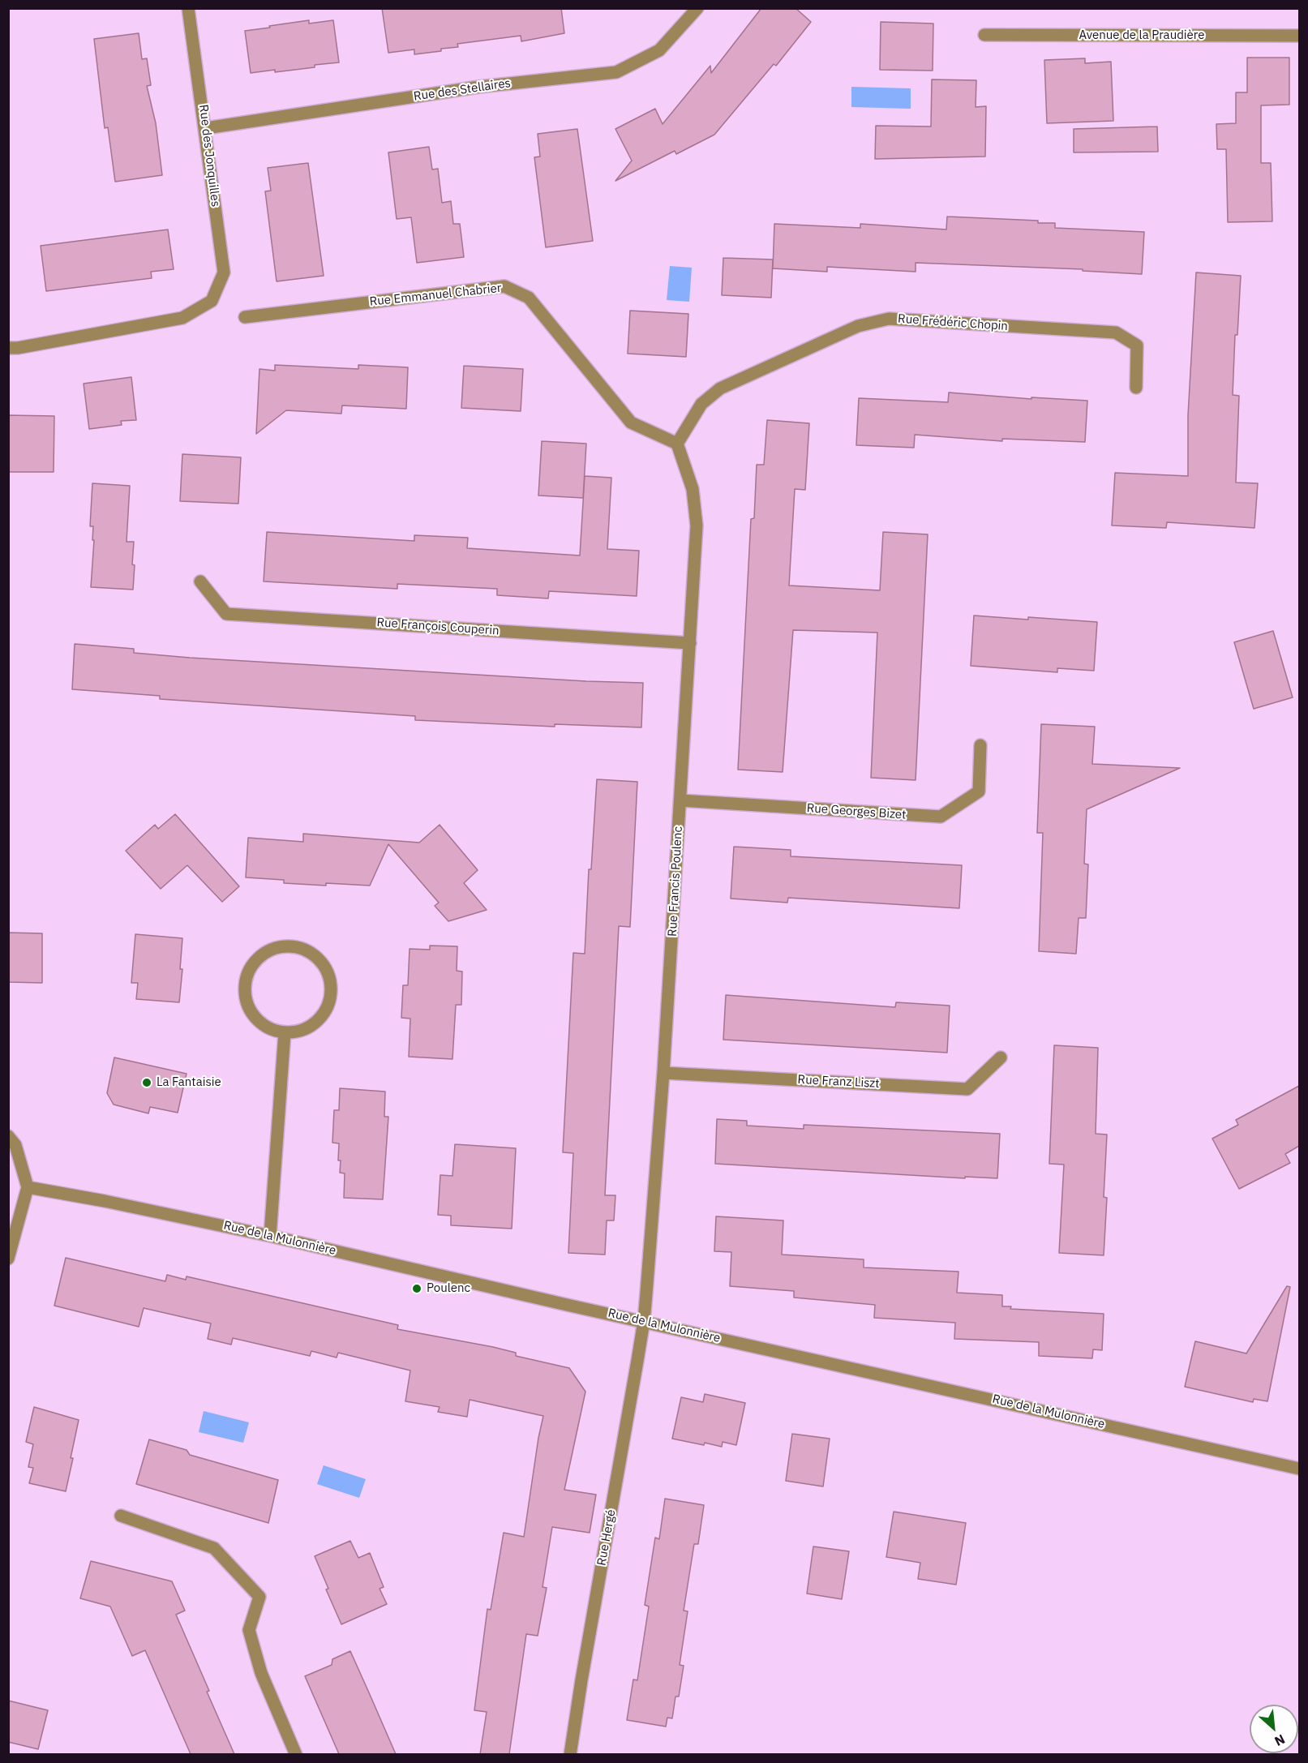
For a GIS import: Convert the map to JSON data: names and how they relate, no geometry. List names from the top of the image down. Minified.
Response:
{"streets":{"street":["Avenue de la Praudière","Rue des Stellaires","Rue des Jonquilles","Rue Emmanuel Chabrier","Rue Frédéric Chopin","Rue François Couperin","Rue Georges Bizet","Rue Francis Poulenc","Rue Franz Liszt","Rue de la Mulonnière","Rue Hergé"]},"crossings":[["Rue des Stellaires","Rue des Jonquilles"],["Rue Emmanuel Chabrier","Rue Frédéric Chopin"],["Rue Emmanuel Chabrier","Rue Francis Poulenc"],["Rue Frédéric Chopin","Rue Francis Poulenc"],["Rue François Couperin","Rue Francis Poulenc"],["Rue Georges Bizet","Rue Francis Poulenc"],["Rue Francis Poulenc","Rue Franz Liszt"],["Rue Francis Poulenc","Rue de la Mulonnière"],["Rue Francis Poulenc","Rue Hergé"],["Rue de la Mulonnière","Rue Hergé"]],"places":["La Fantaisie","Poulenc"],"north":"bottom right"}
